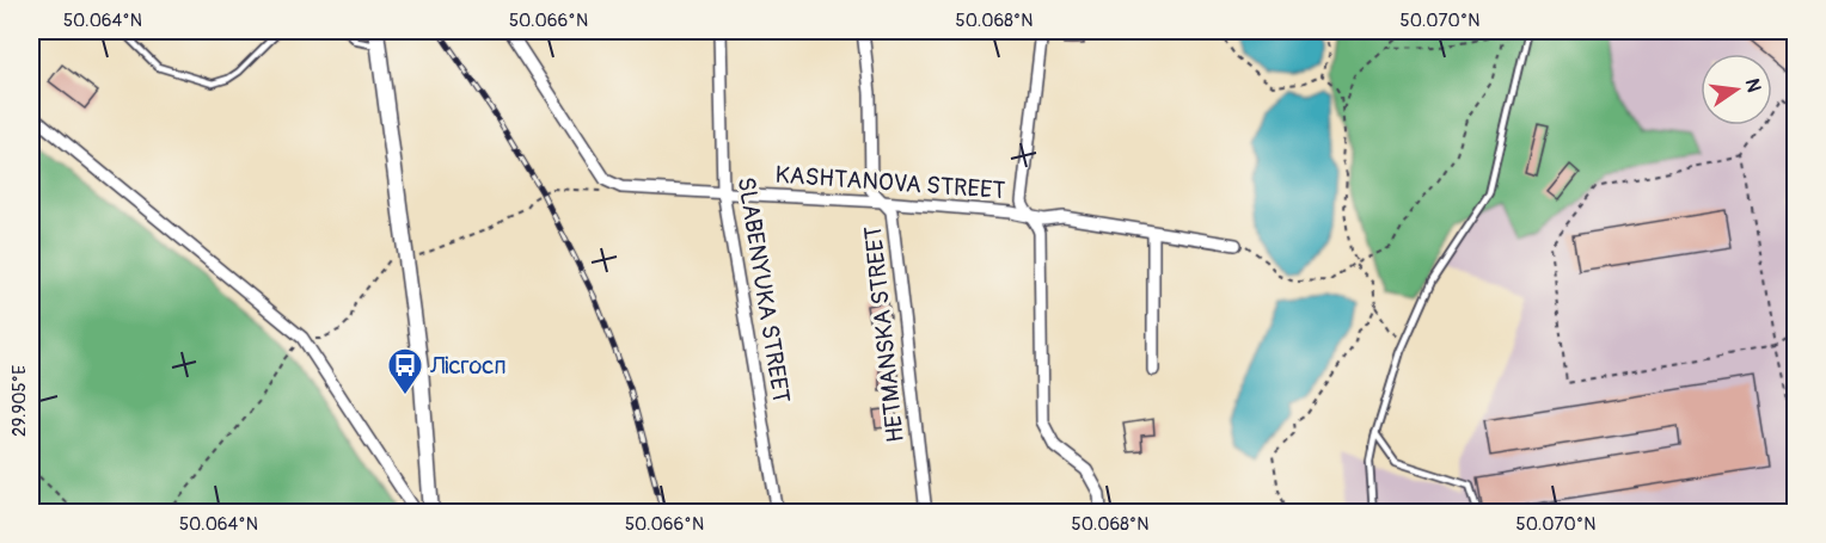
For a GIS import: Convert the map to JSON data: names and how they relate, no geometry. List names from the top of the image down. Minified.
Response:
{"streets":{"street":["KASHTANOVA STREET","SLABENYUKA STREET","HETMANSKA STREET"]},"crossings":[["KASHTANOVA STREET","SLABENYUKA STREET"],["KASHTANOVA STREET","HETMANSKA STREET"]],"places":{"bus stop":["Лісгосп"]},"north":"right","coordinates":["50.064°N","50.066°N","50.068°N","50.070°N","29.905°E"]}
